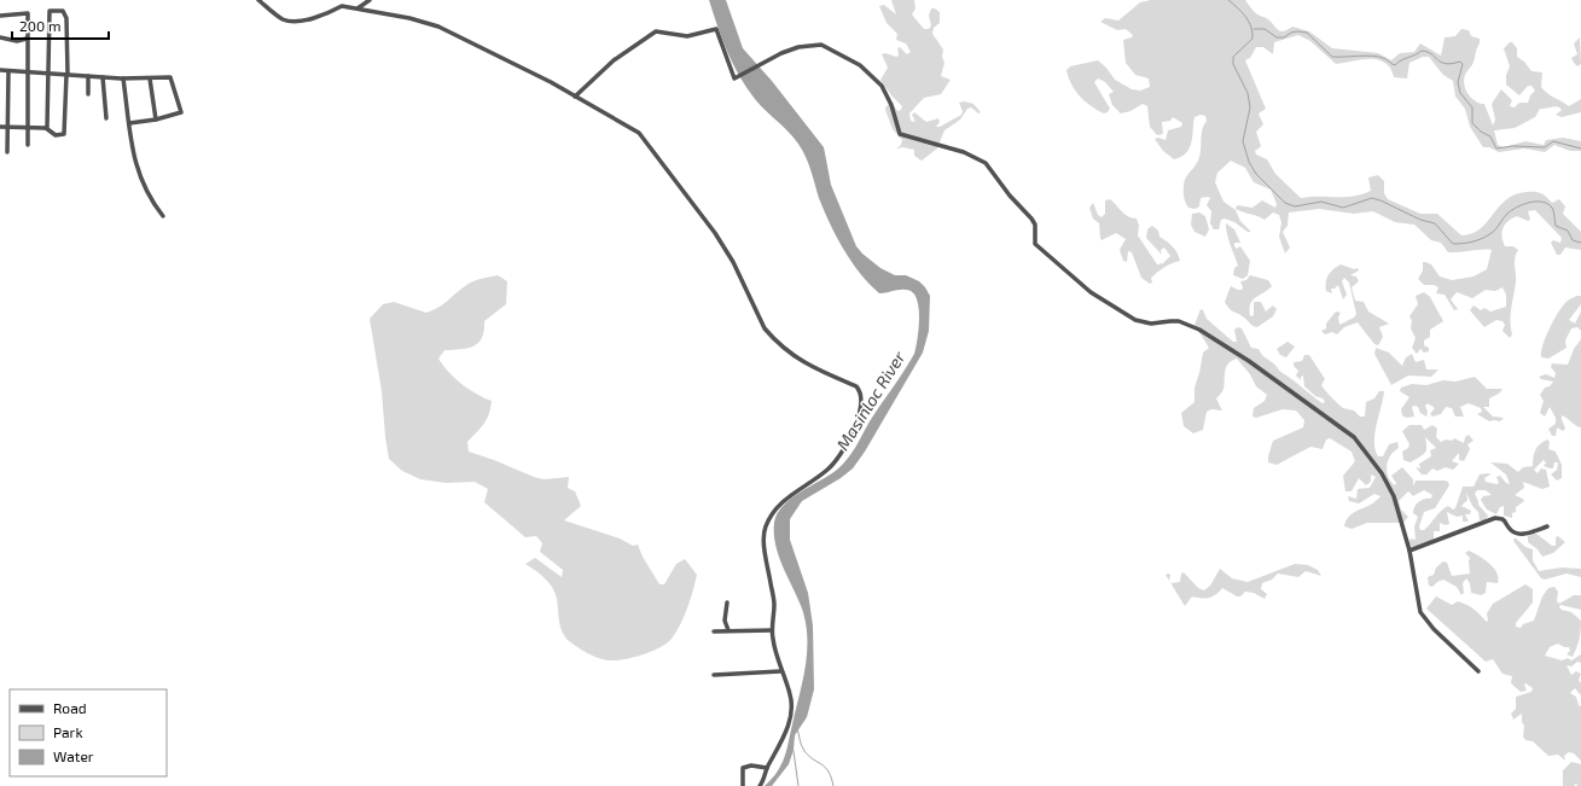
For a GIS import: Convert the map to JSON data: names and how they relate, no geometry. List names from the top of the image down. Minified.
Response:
{"water":["Masinloc River"],"legend":["Road","Park","Water"],"scale_bar":"200 m"}
